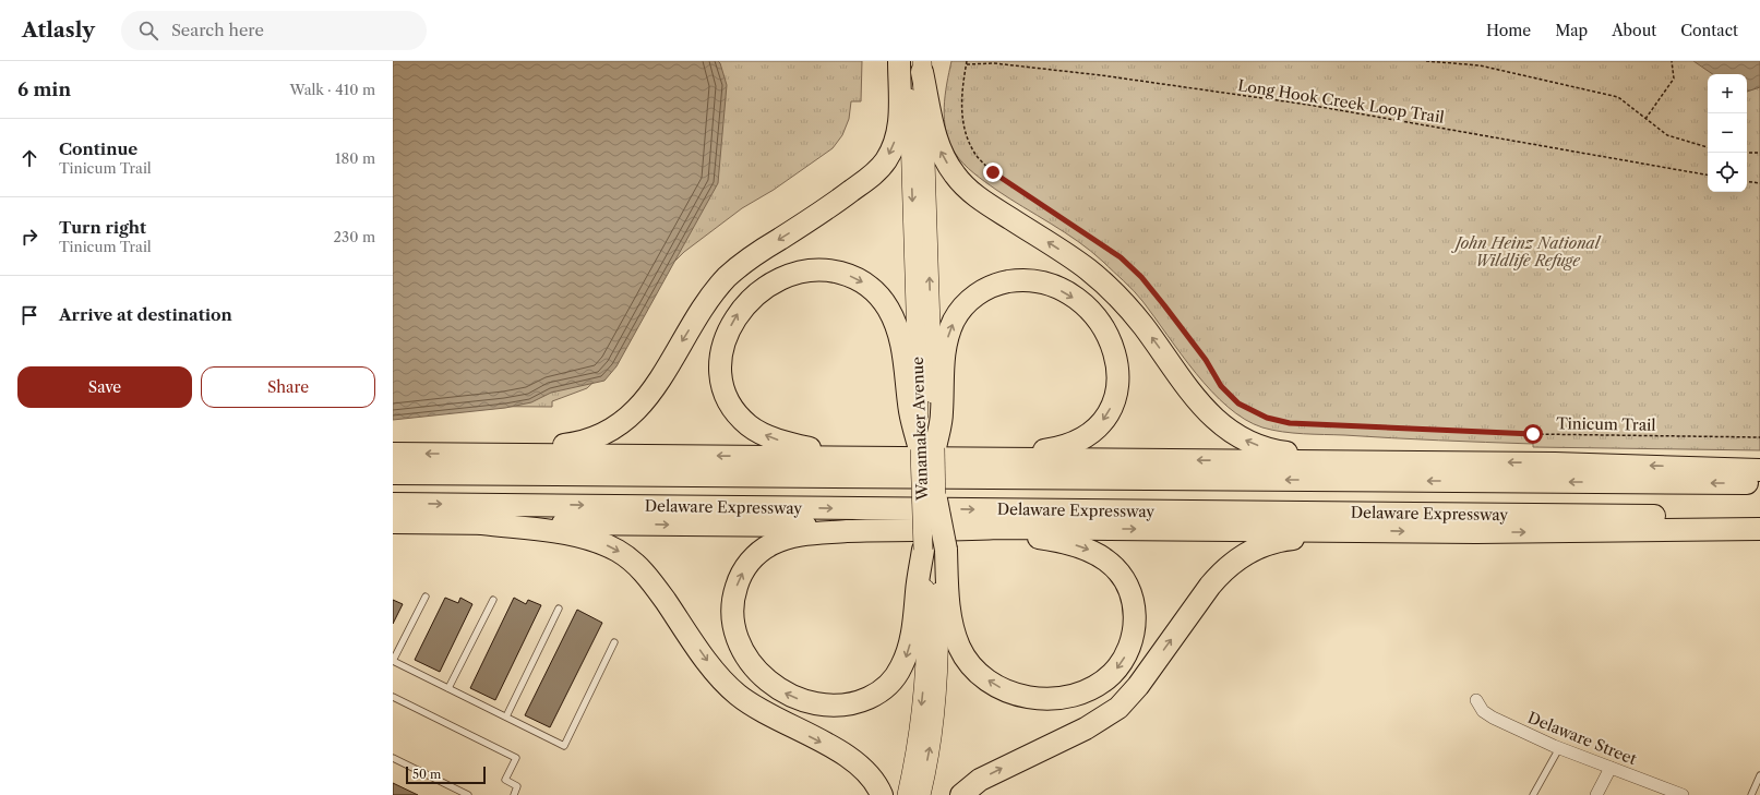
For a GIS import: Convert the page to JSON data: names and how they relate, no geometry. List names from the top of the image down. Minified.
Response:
{"streets":{"highway":["Delaware Expressway"],"main road":["Wanamaker Avenue"],"street":["Delaware Street"],"path":["Long Hook Creek Loop Trail","Tinicum Trail"]},"crossings":[["Long Hook Creek Loop Trail","Tinicum Trail"]],"parks":["John Heinz National Wildlife Refuge"],"scale_bar":"50 m","page":{"header":"Atlasly","search":"Search here","nav":["Home","Map","About","Contact"],"heading":["6 min","Walk · 410 m"],"map_buttons":["+","−"],"list":[["Continue","Tinicum Trail","180 m"],["Turn right","Tinicum Trail","230 m"],"Arrive at destination"],"buttons":["Save","Share"],"scale":"50 m"}}
